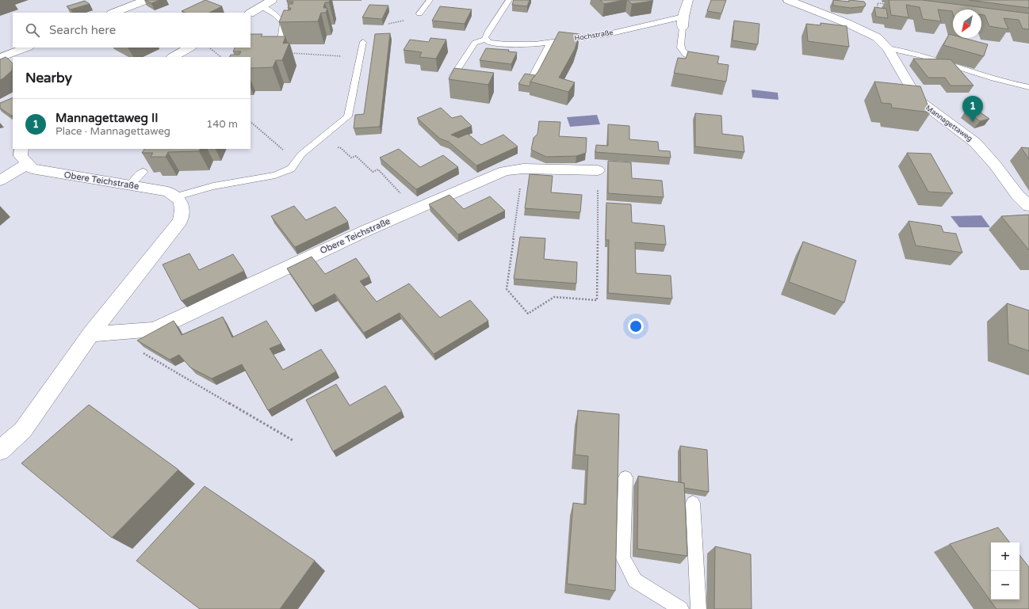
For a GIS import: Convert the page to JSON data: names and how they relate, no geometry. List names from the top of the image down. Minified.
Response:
{"streets":{"street":["Mannagettaweg","Obere Teichstraße"],"lane":["Hochstraße"]},"north":"bottom left","page":{"search":"Search here","heading":"Nearby","pins":"1","list":[{"mark":"1","name":"Mannagettaweg II","note":"Place · Mannagettaweg","value":"140 m"}],"map_buttons":["+","−"]}}
